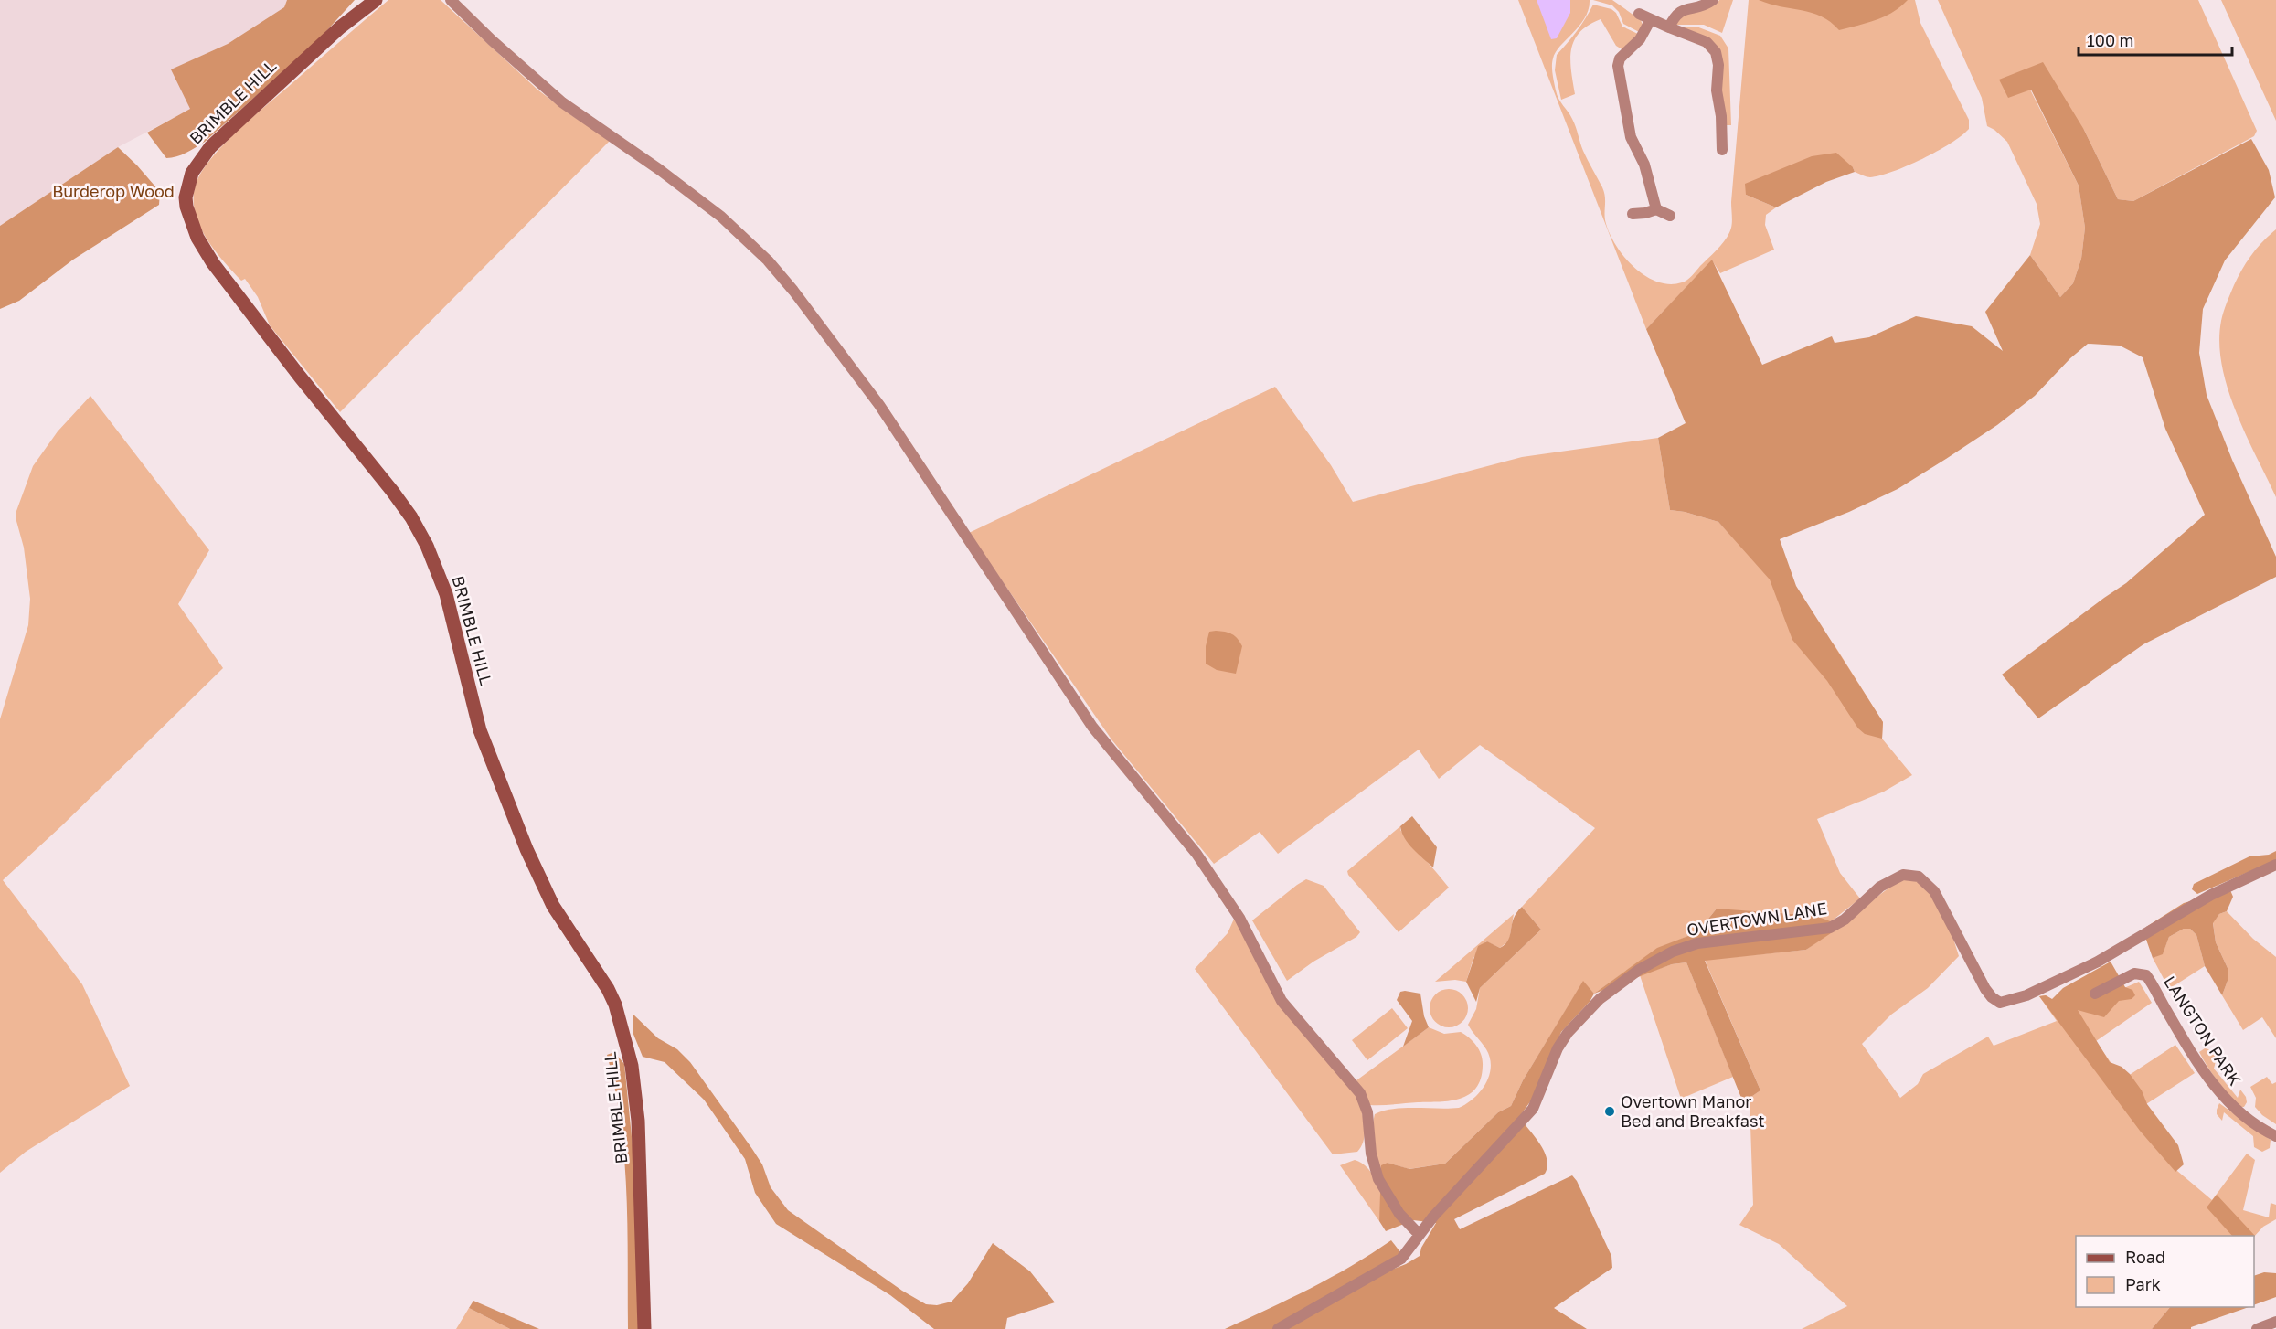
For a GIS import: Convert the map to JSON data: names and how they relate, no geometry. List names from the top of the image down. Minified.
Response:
{"streets":{"main road":["BRIMBLE HILL"],"street":["OVERTOWN LANE","LANGTON PARK"]},"parks":["Burderop Wood"],"places":["Overtown Manor Bed and Breakfast"],"legend":["Road","Park"],"scale_bar":"100 m"}
